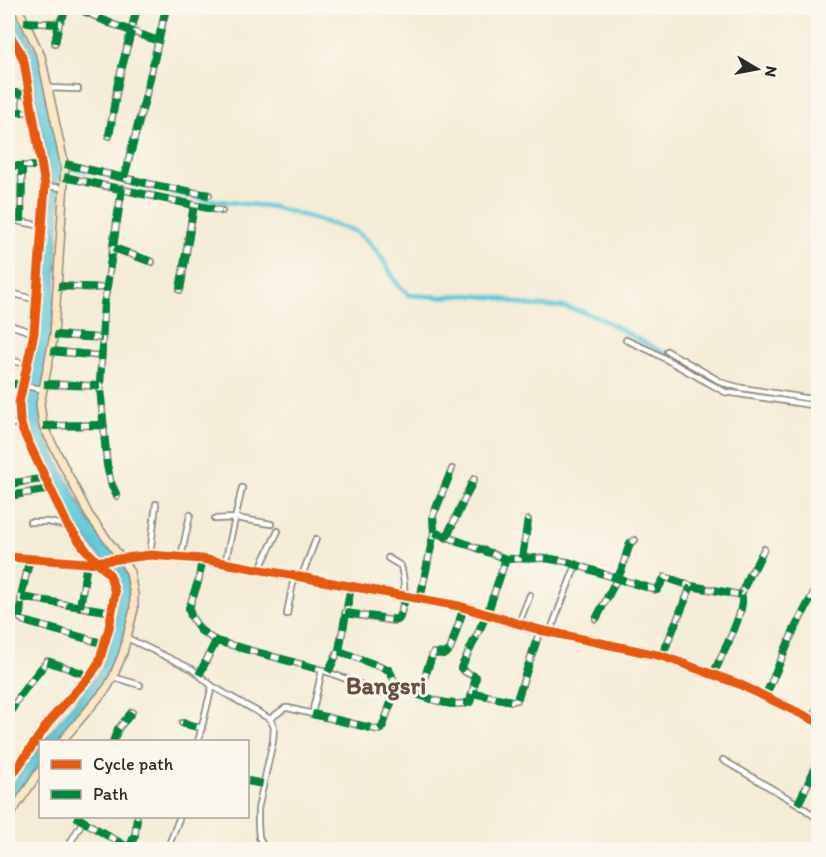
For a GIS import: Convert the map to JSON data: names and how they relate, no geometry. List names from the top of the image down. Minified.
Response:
{"districts":["Bangsri"],"legend":["Cycle path","Path"],"north":"right"}
